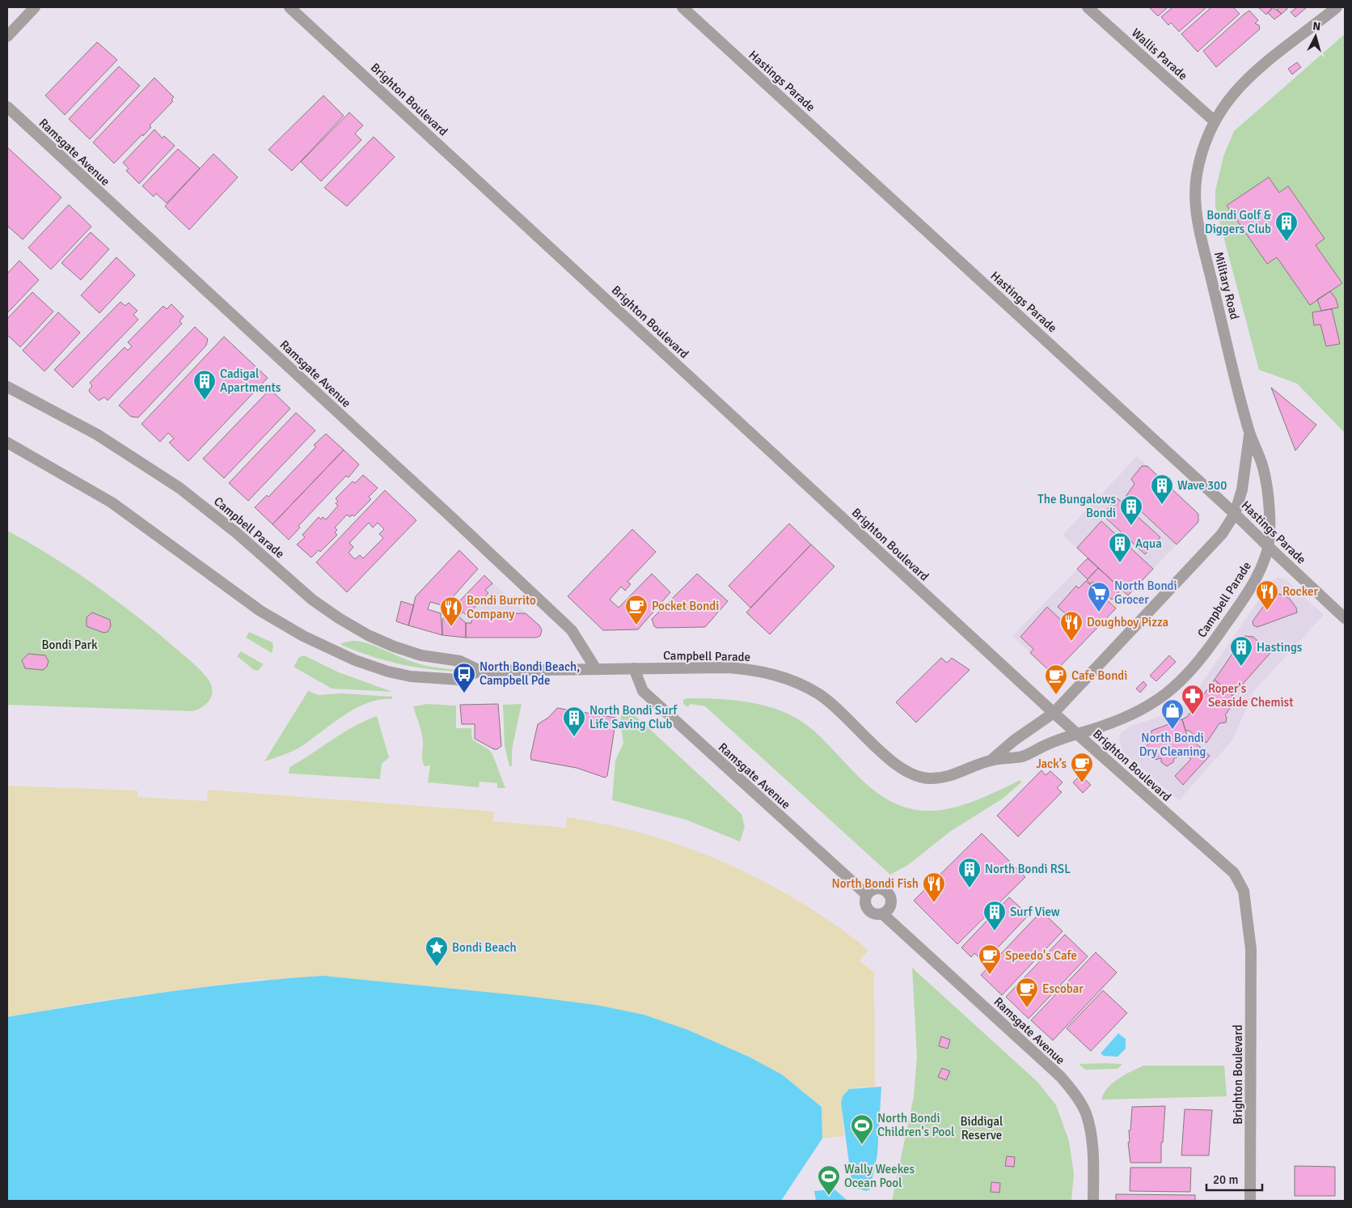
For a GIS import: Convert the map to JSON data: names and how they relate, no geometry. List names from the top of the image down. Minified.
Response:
{"streets":{"street":["Wallis Parade","Hastings Parade","Brighton Boulevard","Ramsgate Avenue","Military Road","Campbell Parade"]},"crossings":[["Wallis Parade","Military Road"],["Hastings Parade","Campbell Parade"],["Brighton Boulevard","Campbell Parade"],["Ramsgate Avenue","Campbell Parade"],["Military Road","Campbell Parade"]],"parks":["Bondi Park","Biddigal Reserve"],"places":{"building":["Bondi Golf & Diggers Club","Cadigal Apartments","Wave 300","The Bungalows Bondi","Aqua","Hastings","North Bondi Surf Life Saving Club","North Bondi RSL","Surf View"],"restaurant":["Rocker","Bondi Burrito Company","Doughboy Pizza","North Bondi Fish"],"supermarket":["North Bondi Grocer"],"cafe":["Pocket Bondi","Cafe Bondi","Jack’s","Speedo's Cafe","Escobar"],"bus stop":["North Bondi Beach, Campbell Pde"],"pharmacy":["Roper's Seaside Chemist"],"shop":["North Bondi Dry Cleaning"],"place":["Bondi Beach"],"sports":["North Bondi Children's Pool","Wally Weekes Ocean Pool"]},"scale_bar":"20 m","north":"top"}
